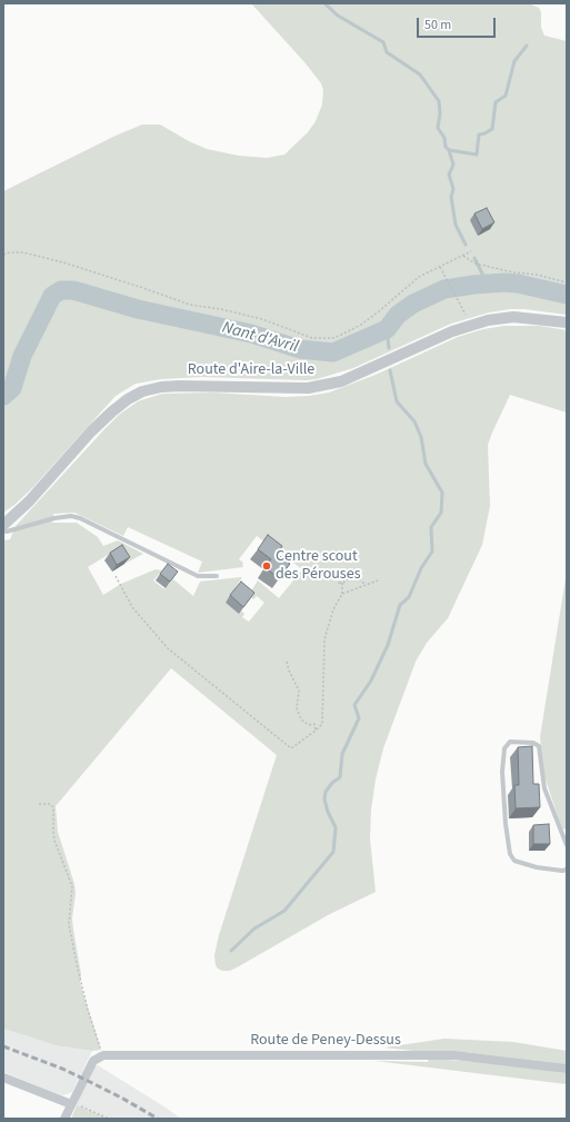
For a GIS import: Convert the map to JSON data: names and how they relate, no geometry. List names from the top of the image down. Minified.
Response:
{"streets":{"street":["Route d'Aire-la-Ville","Route de Peney-Dessus"]},"water":["Nant d'Avril"],"places":["Centre scout des Pérouses"],"scale_bar":"50 m"}
